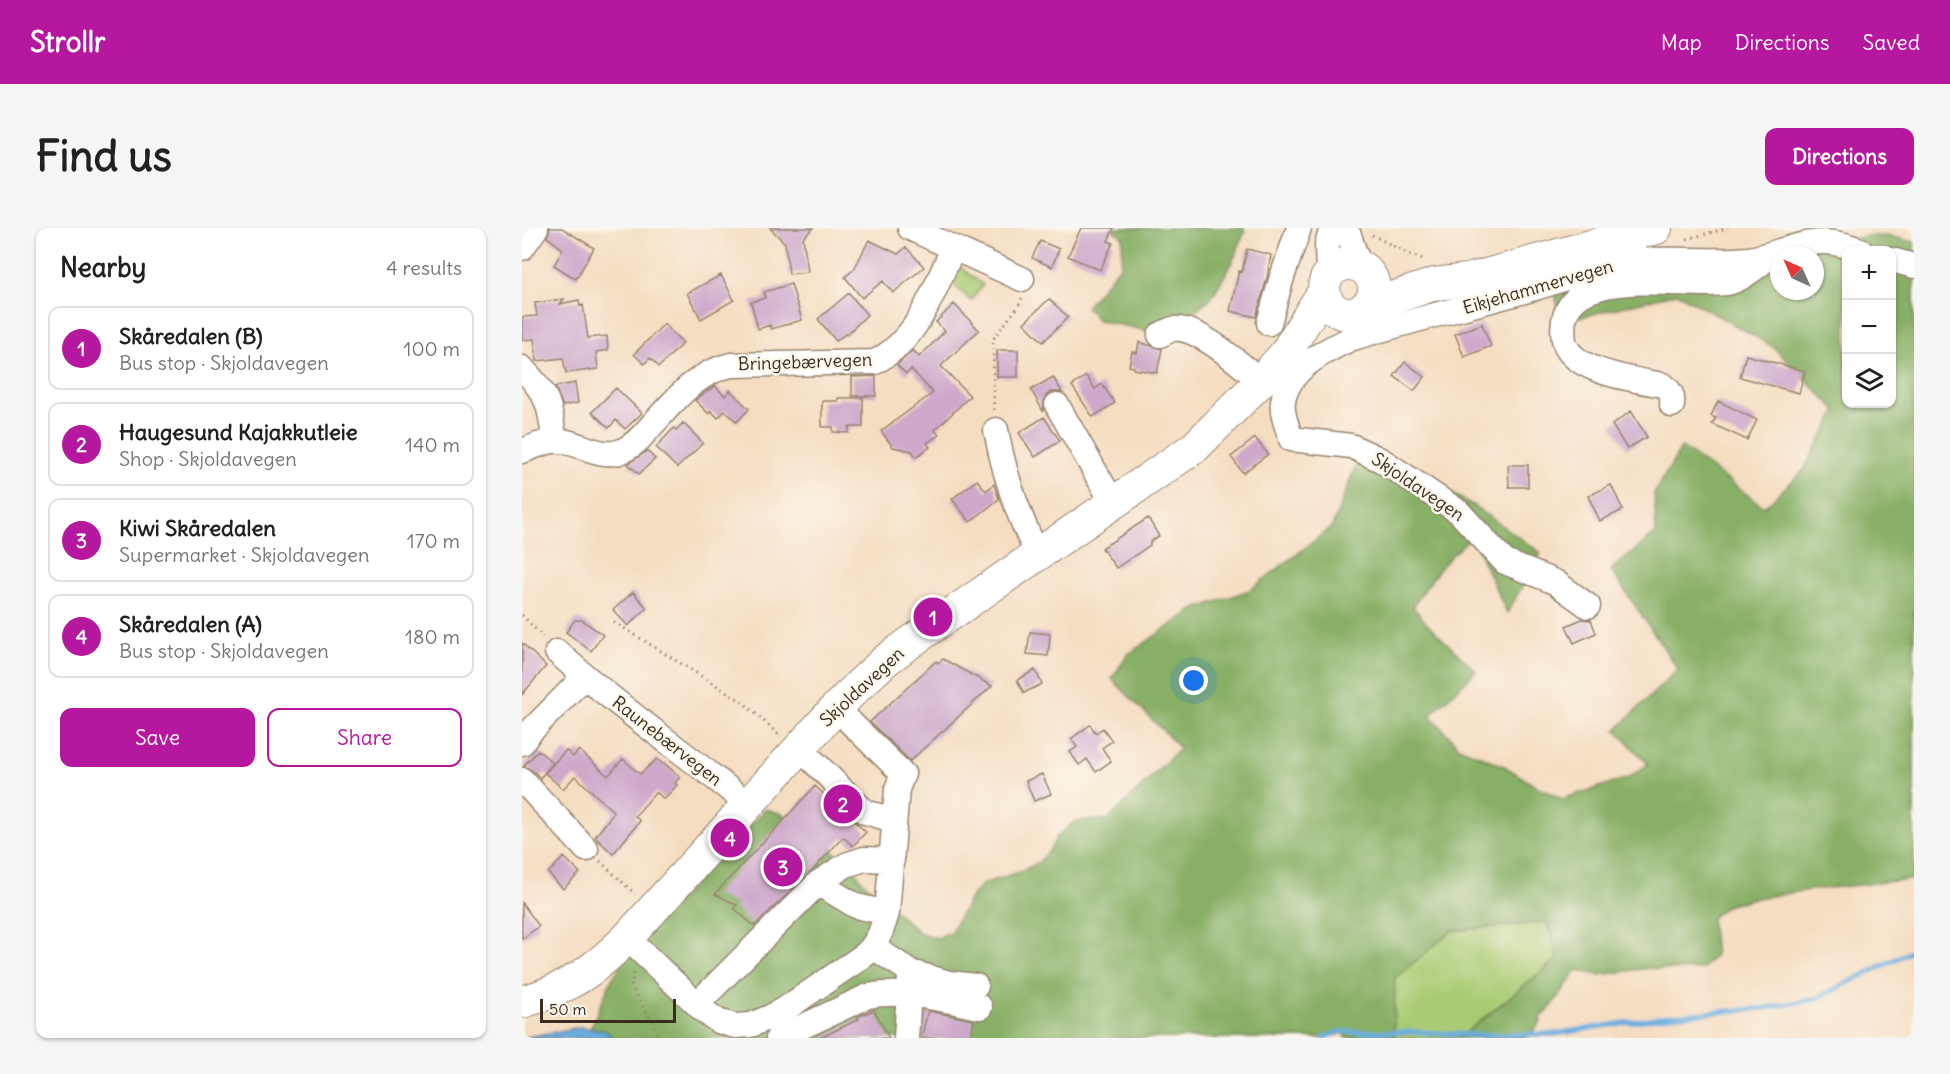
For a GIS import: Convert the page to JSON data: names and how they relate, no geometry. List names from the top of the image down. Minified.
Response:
{"streets":{"main road":["Skjoldavegen"],"street":["Eikjehammervegen","Bringebærvegen","Raunebærvegen"]},"crossings":[["Eikjehammervegen","Skjoldavegen"],["Skjoldavegen","Raunebærvegen"]],"scale_bar":"50 m","north":"top left","page":{"header":"Strollr","nav":["Map","Directions","Saved"],"buttons":["Directions",["Save","Share"]],"title":"Find us","heading":["Nearby","4 results"],"map_buttons":["+","−"],"list":[{"mark":"1","name":"Skåredalen (B)","note":"Bus stop · Skjoldavegen","value":"100 m"},{"mark":"2","name":"Haugesund Kajakkutleie","note":"Shop · Skjoldavegen","value":"140 m"},{"mark":"3","name":"Kiwi Skåredalen","note":"Supermarket · Skjoldavegen","value":"170 m"},{"mark":"4","name":"Skåredalen (A)","note":"Bus stop · Skjoldavegen","value":"180 m"}],"pins":["1","2","4","3"],"scale":"50 m"}}
